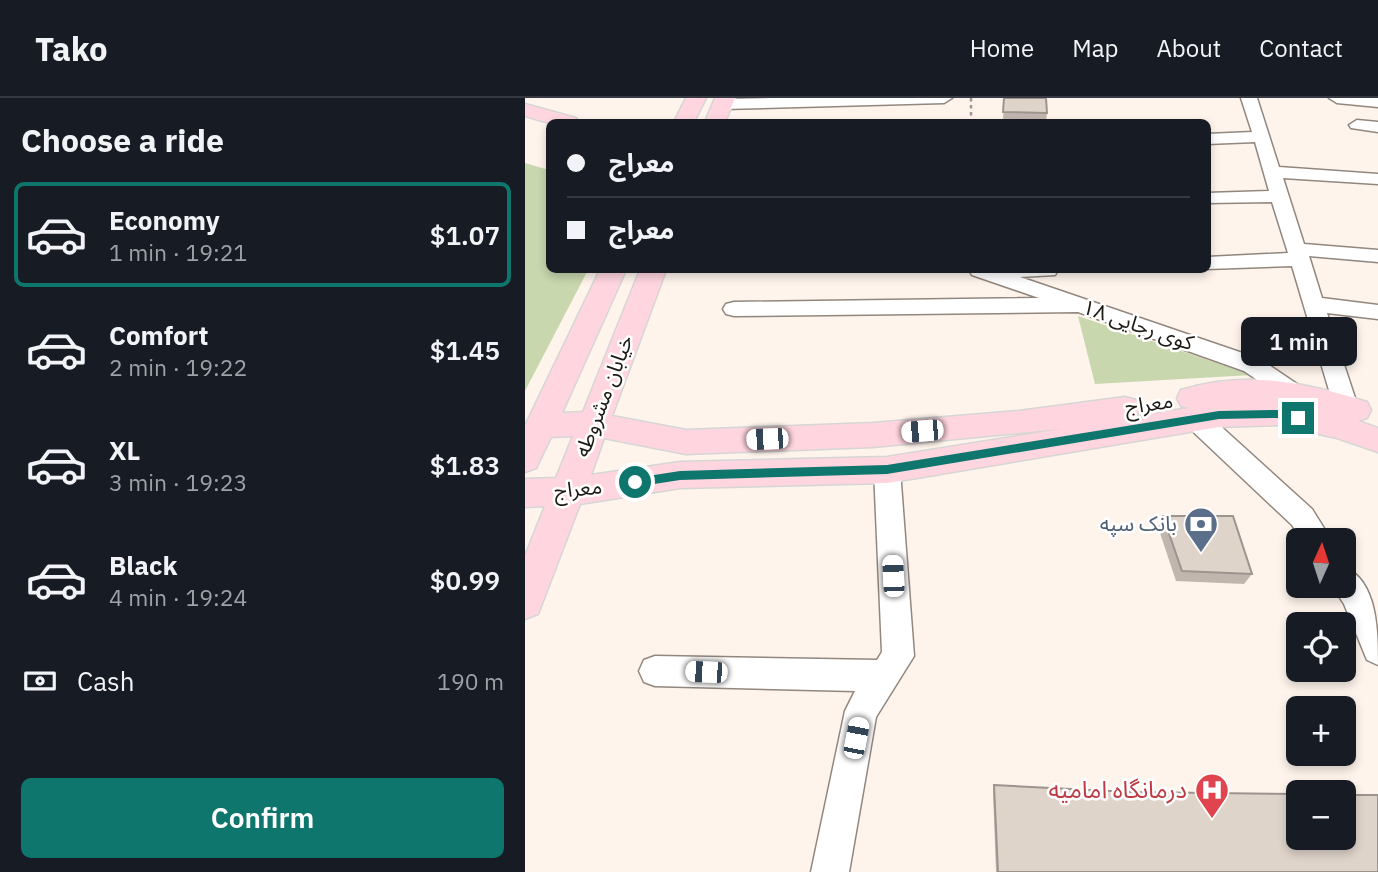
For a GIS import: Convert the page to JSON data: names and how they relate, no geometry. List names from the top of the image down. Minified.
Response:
{"streets":{"main road":["خیابان مشروطه","معراج"],"street":["کوی رجایی ۱۸"]},"crossings":[["کوی رجایی ۱۸","معراج"],["خیابان مشروطه","معراج"]],"places":{"bank":["بانک سپه"],"hospital":["درمانگاه امامیه"]},"north":"top","page":{"header":"Tako","nav":["Home","Map","About","Contact"],"heading":"Choose a ride","banner":["معراج","معراج"],"list":[{"name":"Economy","note":"1 min · 19:21","value":"$1.07"},{"name":"Comfort","note":"2 min · 19:22","value":"$1.45"},{"name":"XL","note":"3 min · 19:23","value":"$1.83"},{"name":"Black","note":"4 min · 19:24","value":"$0.99"}],"bubble":"1 min","map_buttons":["+","−"],"pay":["Cash","190 m"],"buttons":"Confirm"}}
